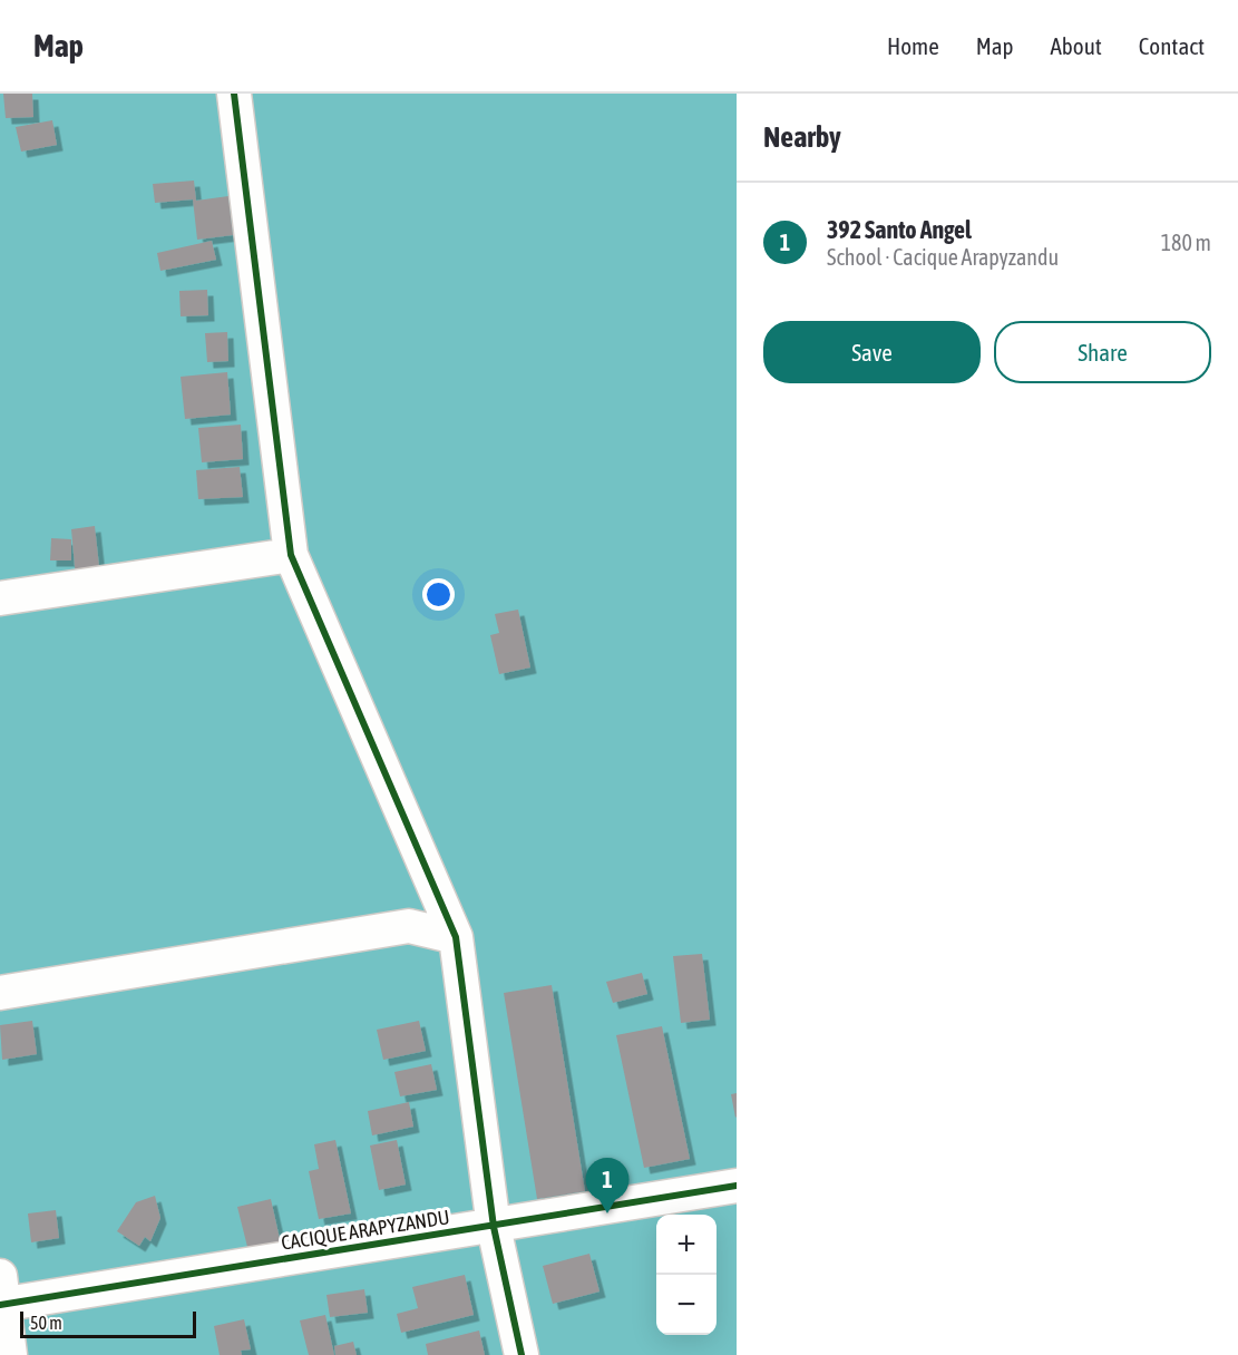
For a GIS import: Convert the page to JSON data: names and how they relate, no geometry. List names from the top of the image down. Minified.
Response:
{"streets":{"street":["CACIQUE ARAPYZANDU"]},"scale_bar":"50 m","page":{"header":"Map","nav":["Home","Map","About","Contact"],"heading":"Nearby","list":[{"mark":"1","name":"392 Santo Angel","note":"School · Cacique Arapyzandu","value":"180 m"}],"buttons":["Save","Share"],"pins":"1","map_buttons":["+","−"],"scale":"50 m"}}
